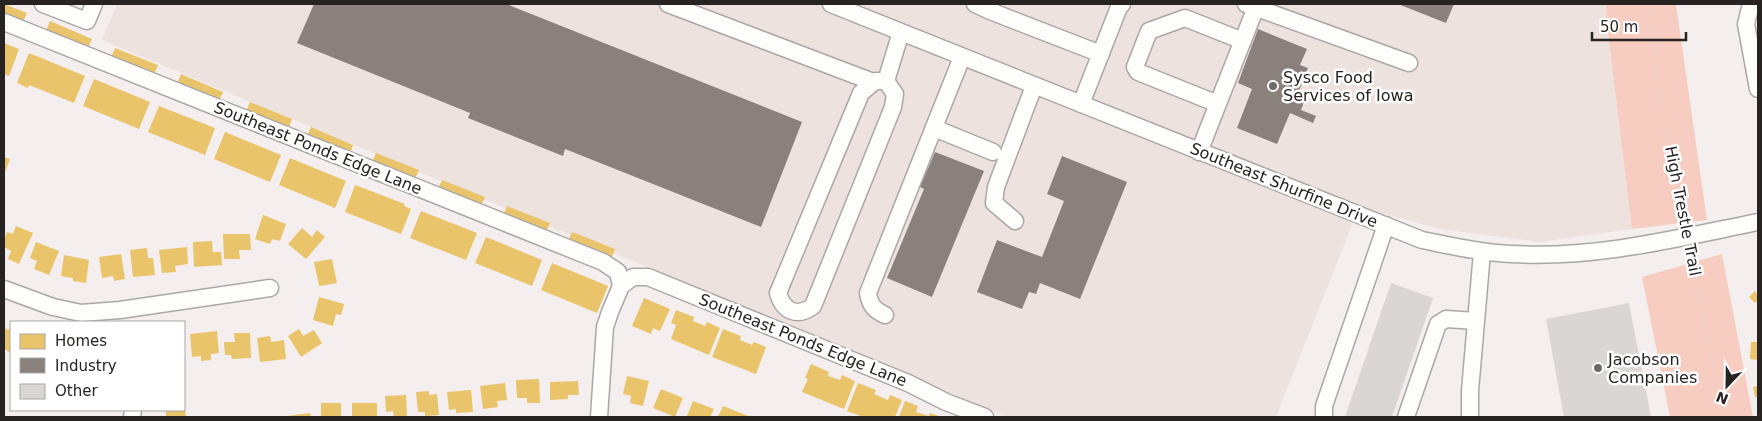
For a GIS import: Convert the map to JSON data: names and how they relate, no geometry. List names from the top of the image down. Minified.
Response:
{"streets":{"street":["Southeast Ponds Edge Lane","Southeast Shurfine Drive"],"path":["High Trestle Trail"]},"crossings":[["Southeast Shurfine Drive","High Trestle Trail"]],"places":["Sysco Food Services of Iowa","Jacobson Companies"],"legend":["Homes","Industry","Other"],"scale_bar":"50 m","north":"bottom"}
